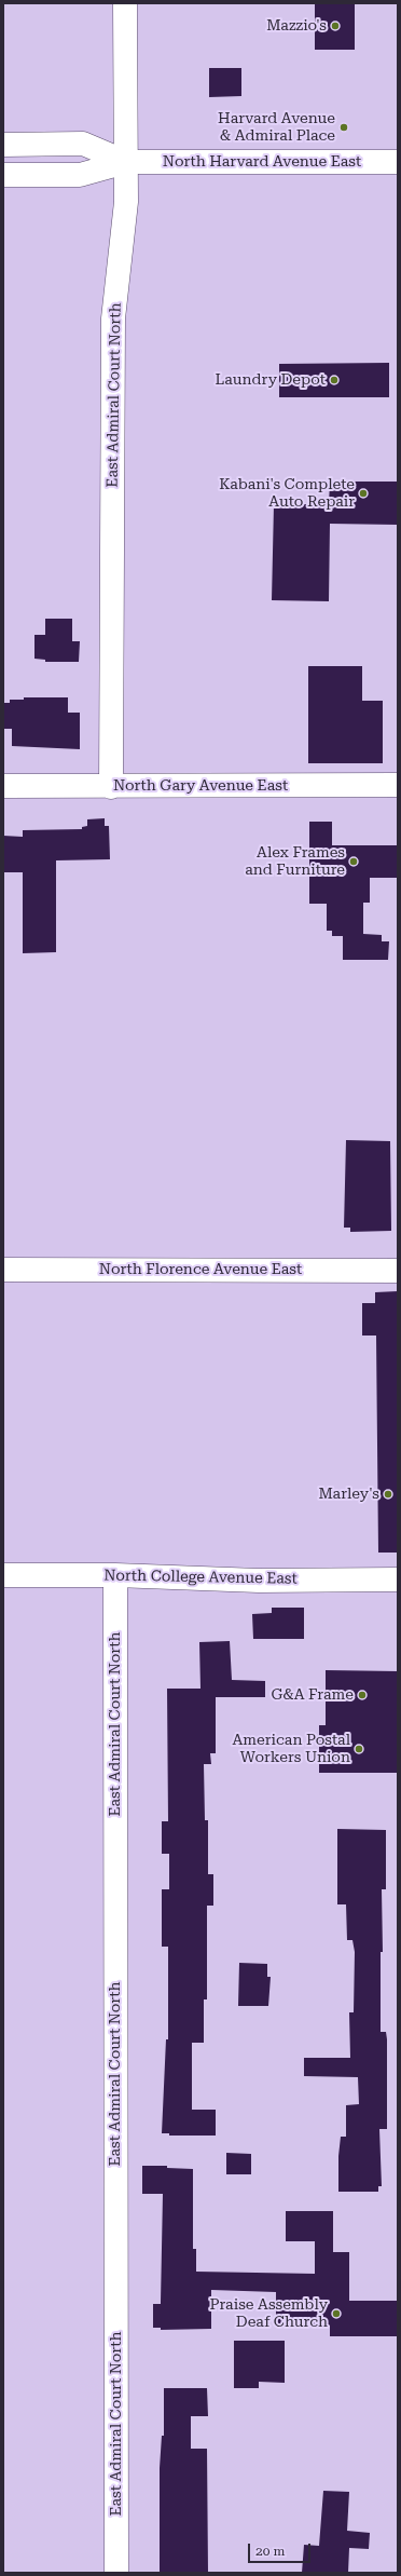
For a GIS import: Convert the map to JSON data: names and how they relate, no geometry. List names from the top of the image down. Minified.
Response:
{"streets":{"street":["North Harvard Avenue East","East Admiral Court North","North Gary Avenue East","North Florence Avenue East","North College Avenue East"]},"crossings":[["North Harvard Avenue East","East Admiral Court North"],["East Admiral Court North","North Gary Avenue East"],["East Admiral Court North","North College Avenue East"]],"places":["Mazzio's","Harvard Avenue & Admiral Place","Laundry Depot","Kabani's Complete Auto Repair","Alex Frames and Furniture","Marley's","G&A Frame","American Postal Workers Union","Praise Assembly Deaf Church"],"scale_bar":"20 m"}
